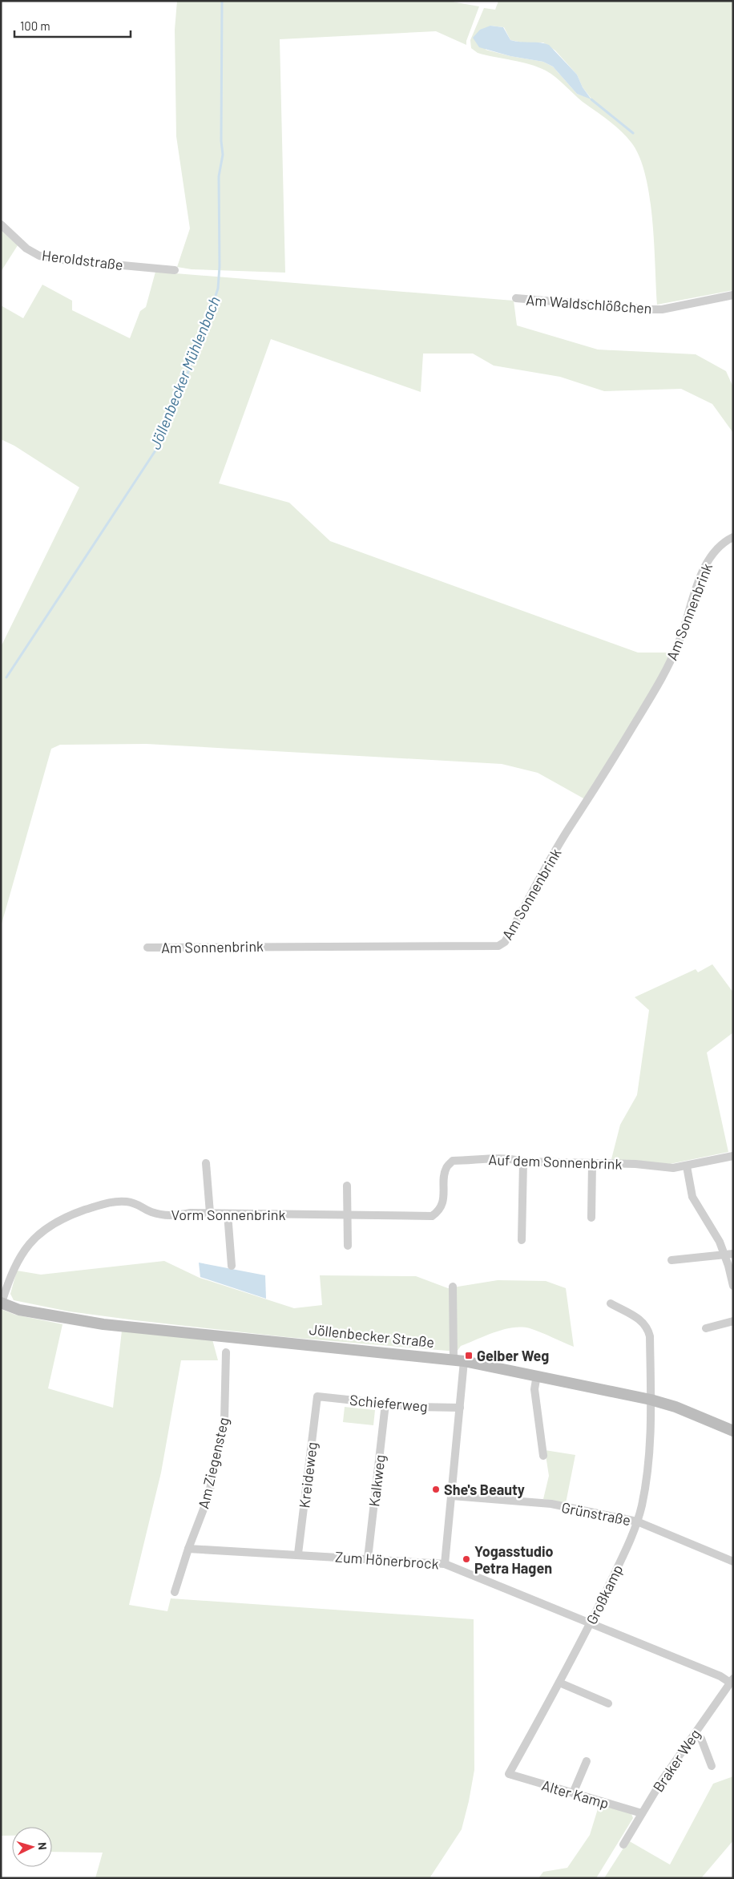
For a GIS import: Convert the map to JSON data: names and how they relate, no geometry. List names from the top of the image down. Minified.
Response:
{"streets":{"main road":["Jöllenbecker Straße"],"street":["Heroldstraße","Am Waldschlößchen","Am Sonnenbrink","Auf dem Sonnenbrink","Vorm Sonnenbrink","Schieferweg","Am Ziegensteg","Kreideweg","Kalkweg","Grünstraße","Zum Hönerbrock","Großkamp","Braker Weg","Alter Kamp"]},"crossings":[["Auf dem Sonnenbrink","Vorm Sonnenbrink"],["Vorm Sonnenbrink","Jöllenbecker Straße"],["Jöllenbecker Straße","Großkamp"],["Schieferweg","Kreideweg"],["Schieferweg","Kalkweg"],["Am Ziegensteg","Zum Hönerbrock"],["Kreideweg","Zum Hönerbrock"],["Kalkweg","Zum Hönerbrock"],["Grünstraße","Großkamp"],["Zum Hönerbrock","Großkamp"],["Zum Hönerbrock","Braker Weg"],["Großkamp","Alter Kamp"],["Braker Weg","Alter Kamp"]],"water":["Jöllenbecker Mühlenbach"],"places":{"transit":["Gelber Weg"],"other":["She's Beauty","Yogasstudio Petra Hagen"]},"scale_bar":"100 m","north":"right"}
